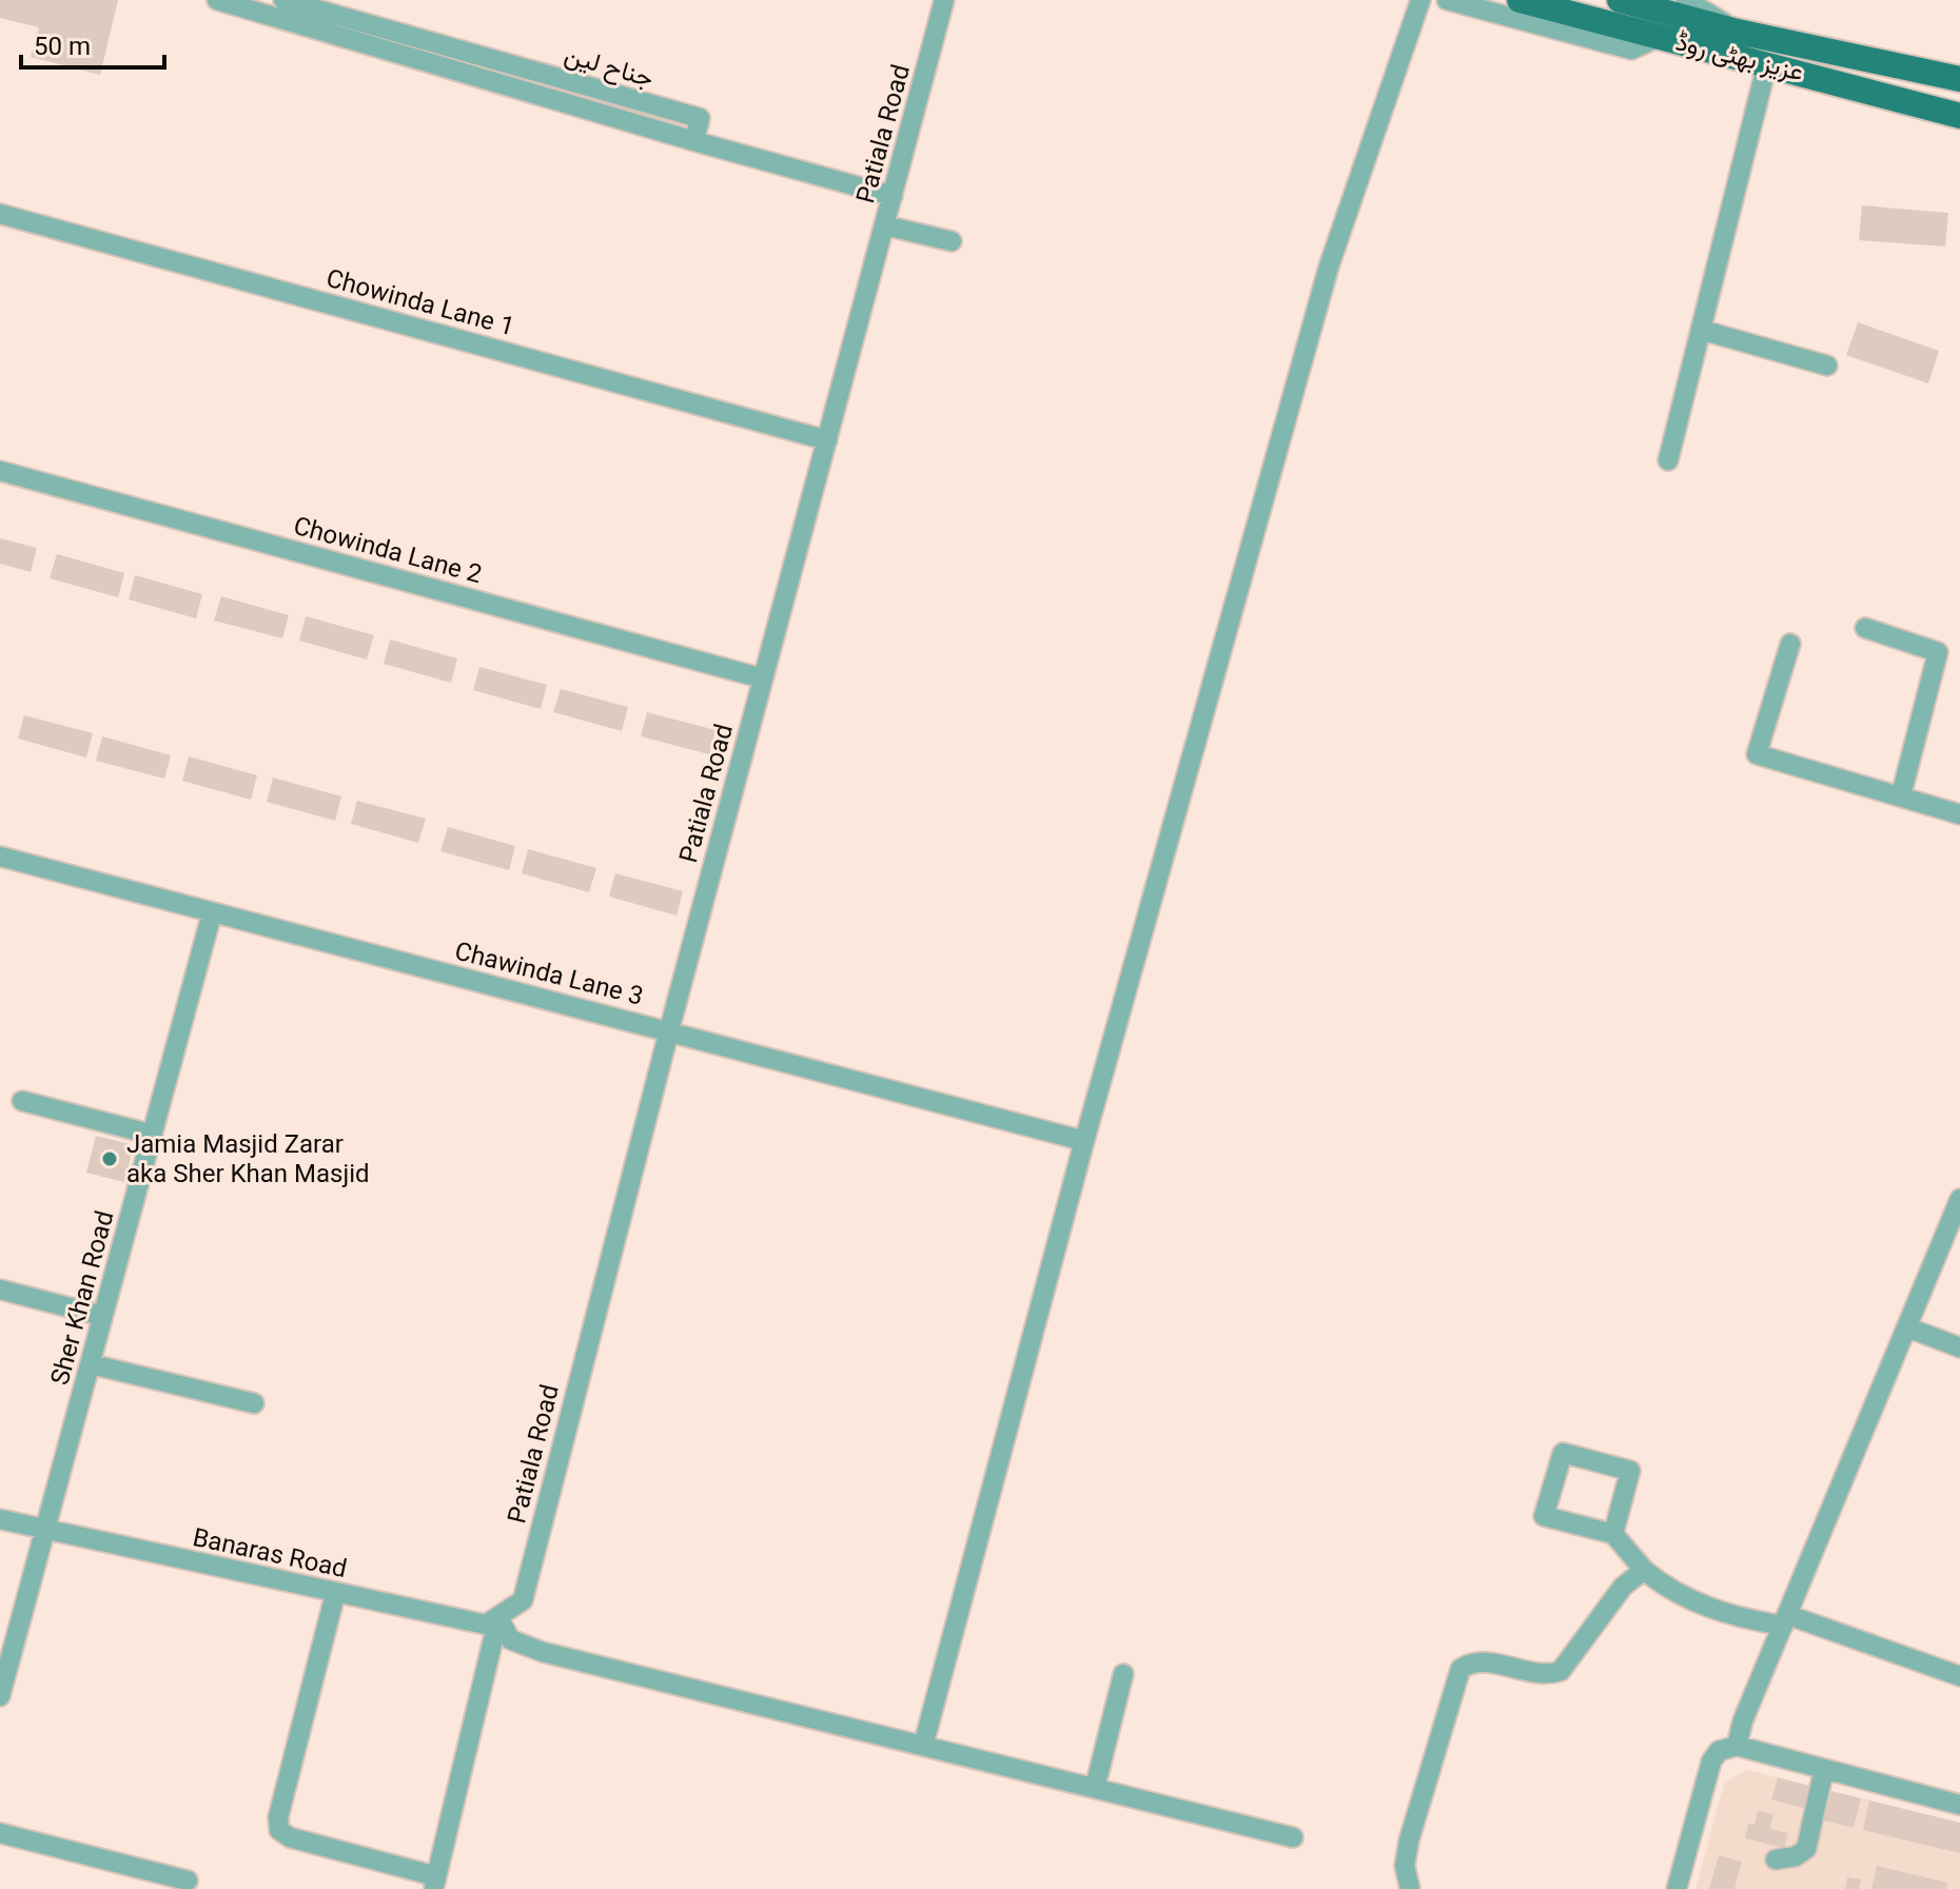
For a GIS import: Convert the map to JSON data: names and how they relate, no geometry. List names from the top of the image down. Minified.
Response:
{"streets":{"main road":["عزیز بھٹی روڈ"],"street":["جناح لین","Patiala Road","Chowinda Lane 1","Chowinda Lane 2","Chawinda Lane 3","Sher Khan Road","Banaras Road"]},"crossings":[["Patiala Road","Chowinda Lane 1"],["Patiala Road","Chowinda Lane 2"],["Patiala Road","Chawinda Lane 3"],["Patiala Road","Banaras Road"],["Chawinda Lane 3","Sher Khan Road"],["Sher Khan Road","Banaras Road"]],"places":["Jamia Masjid Zarar aka Sher Khan Masjid"],"scale_bar":"50 m"}
